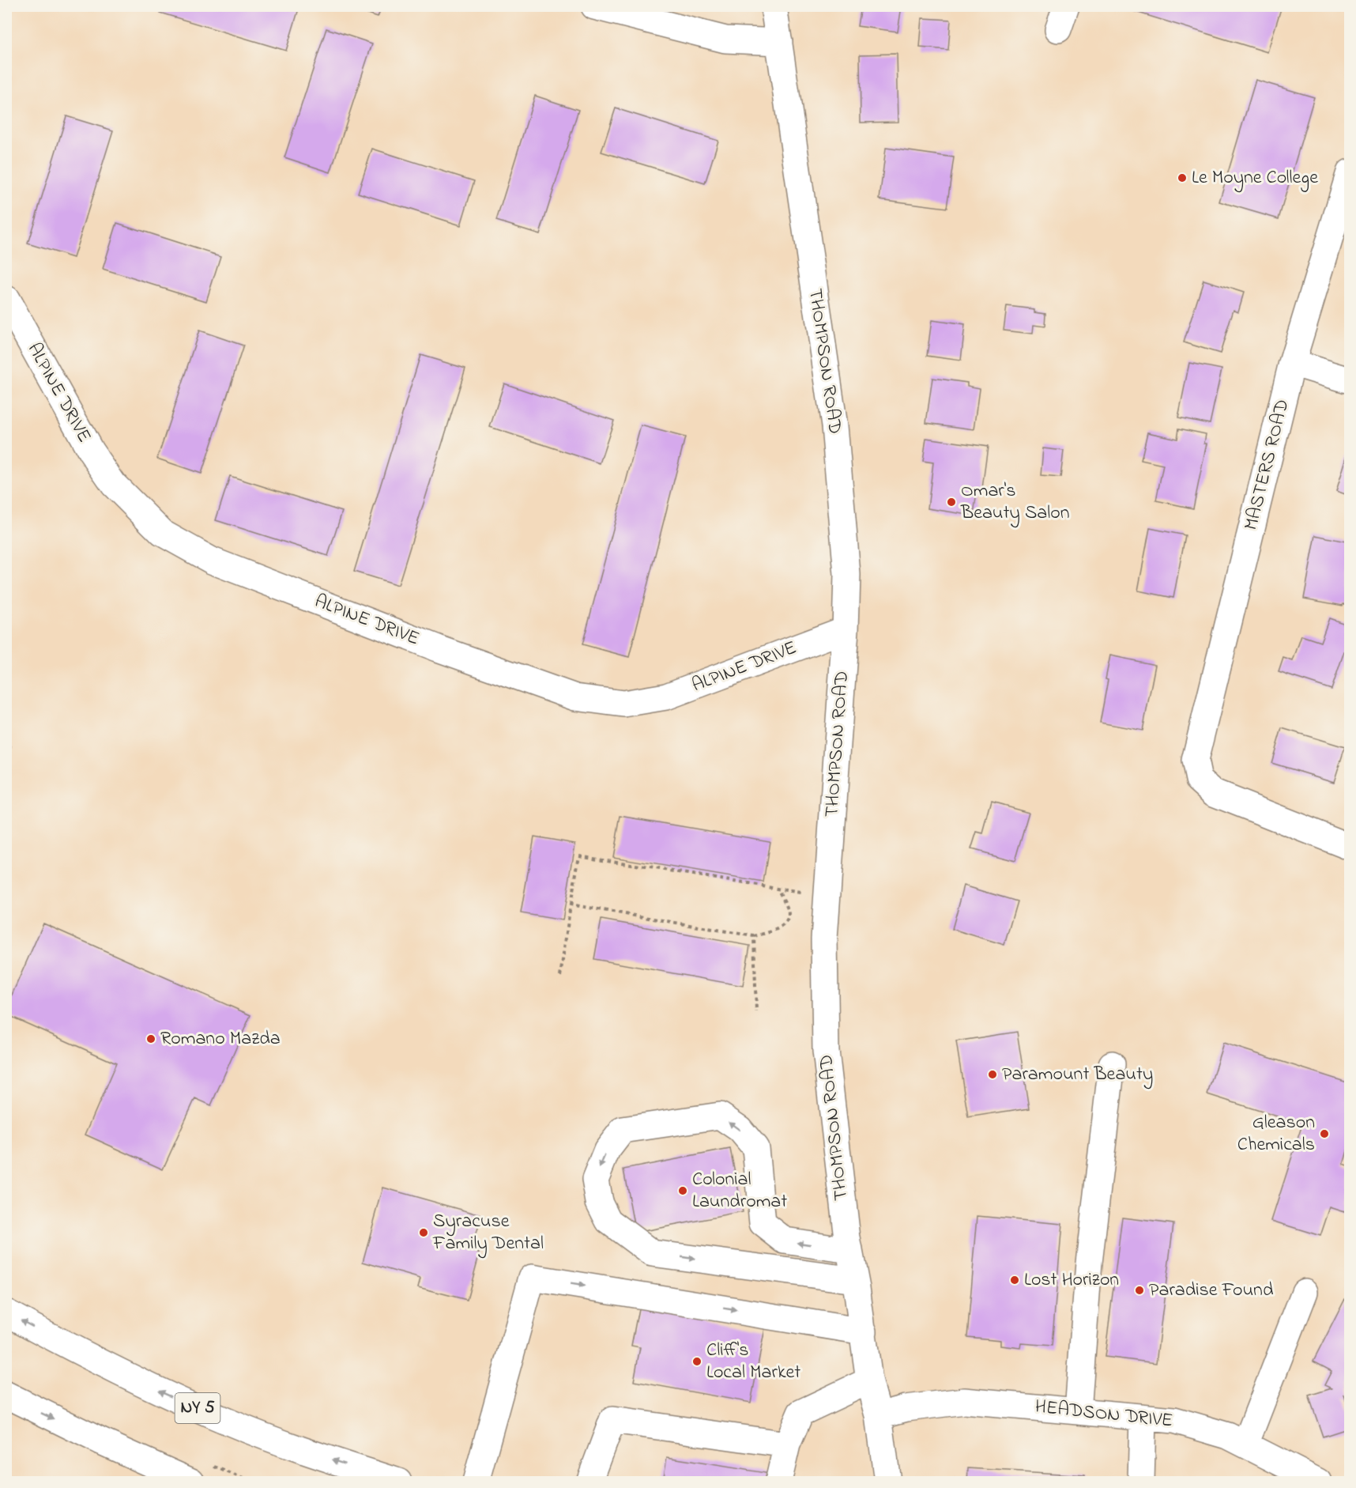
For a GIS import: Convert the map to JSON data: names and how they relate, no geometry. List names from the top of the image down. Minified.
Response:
{"streets":{"street":["THOMPSON ROAD","ALPINE DRIVE","MASTERS ROAD","NY 5","HEADSON DRIVE"]},"crossings":[["THOMPSON ROAD","ALPINE DRIVE"],["THOMPSON ROAD","HEADSON DRIVE"]],"places":["Le Moyne College","Omar's Beauty Salon","Romano Mazda","Paramount Beauty","Gleason Chemicals","Colonial Laundromat","Syracuse Family Dental","Lost Horizon","Paradise Found","Cliff's Local Market"]}
